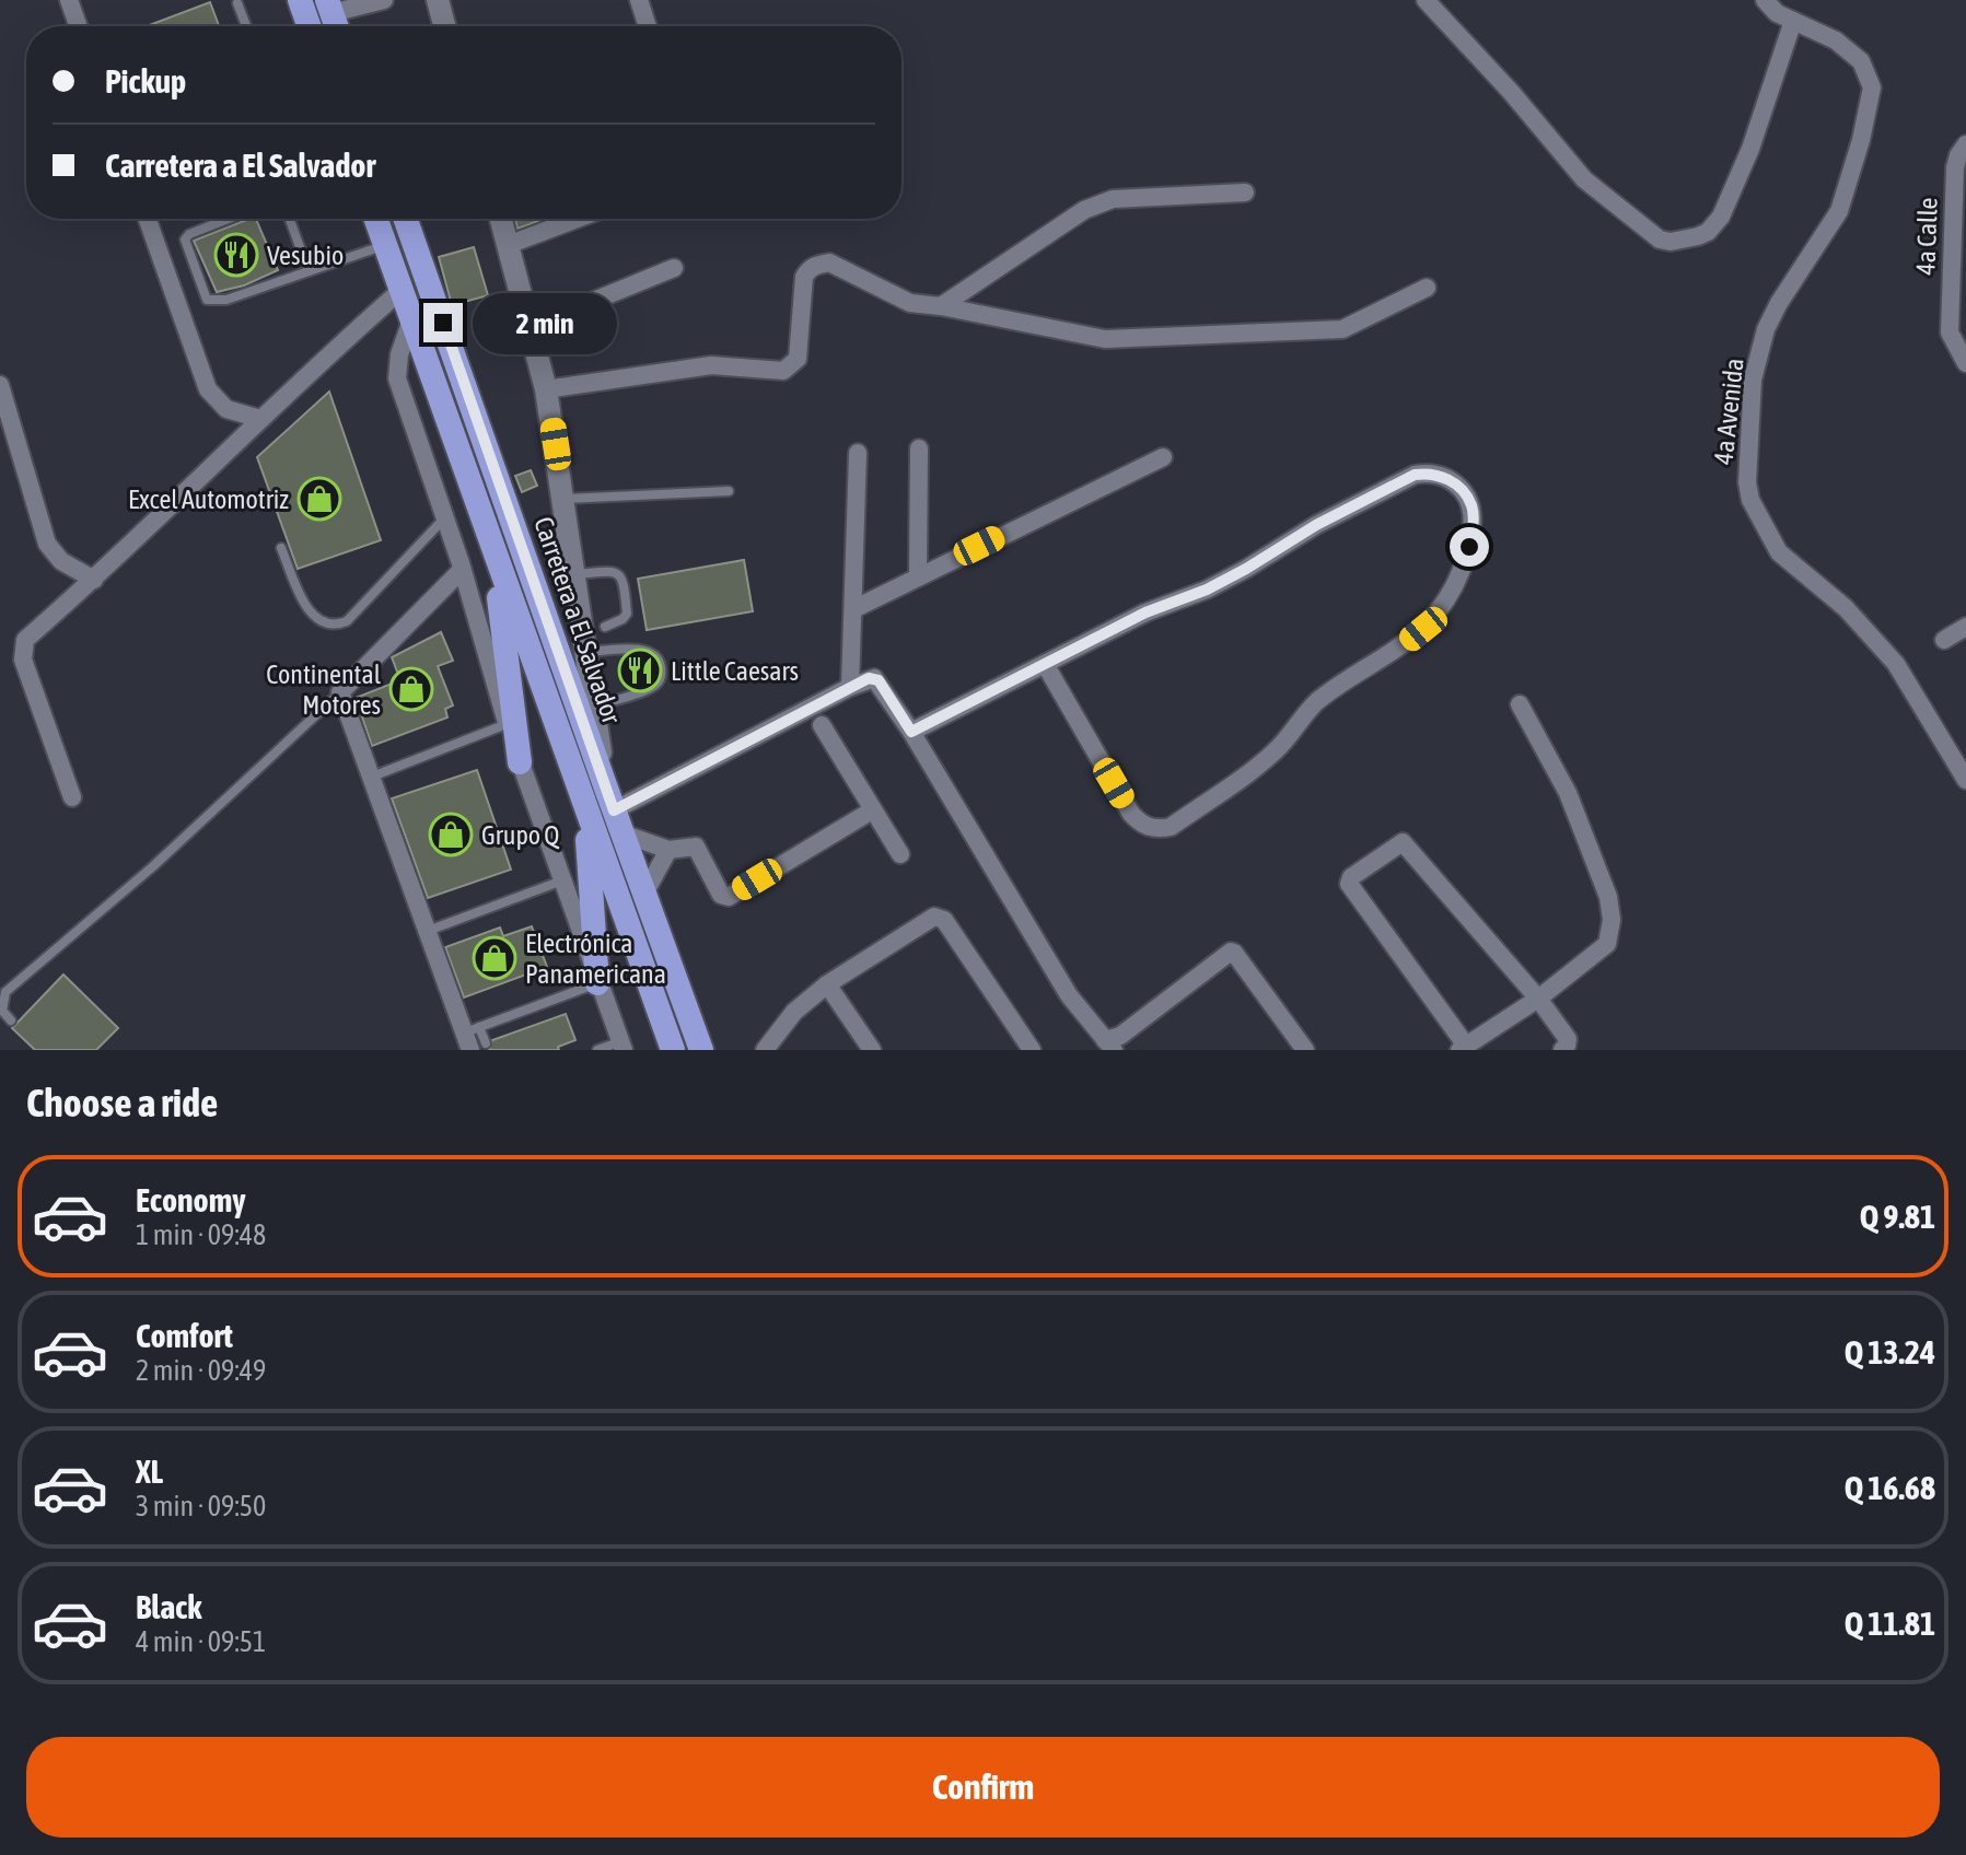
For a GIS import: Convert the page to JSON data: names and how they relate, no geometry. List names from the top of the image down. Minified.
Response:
{"streets":{"highway":["Carretera a El Salvador"],"street":["4a Calle","4a Avenida"]},"places":{"restaurant":["Vesubio","Little Caesars"],"shop":["Excel Automotriz","Continental Motores","Grupo Q","Electrónica Panamericana"]},"page":{"banner":["Pickup","Carretera a El Salvador"],"bubble":"2 min","heading":"Choose a ride","list":[{"name":"Economy","note":"1 min · 09:48","value":"Q 9.81"},{"name":"Comfort","note":"2 min · 09:49","value":"Q 13.24"},{"name":"XL","note":"3 min · 09:50","value":"Q 16.68"},{"name":"Black","note":"4 min · 09:51","value":"Q 11.81"}],"buttons":"Confirm"}}
